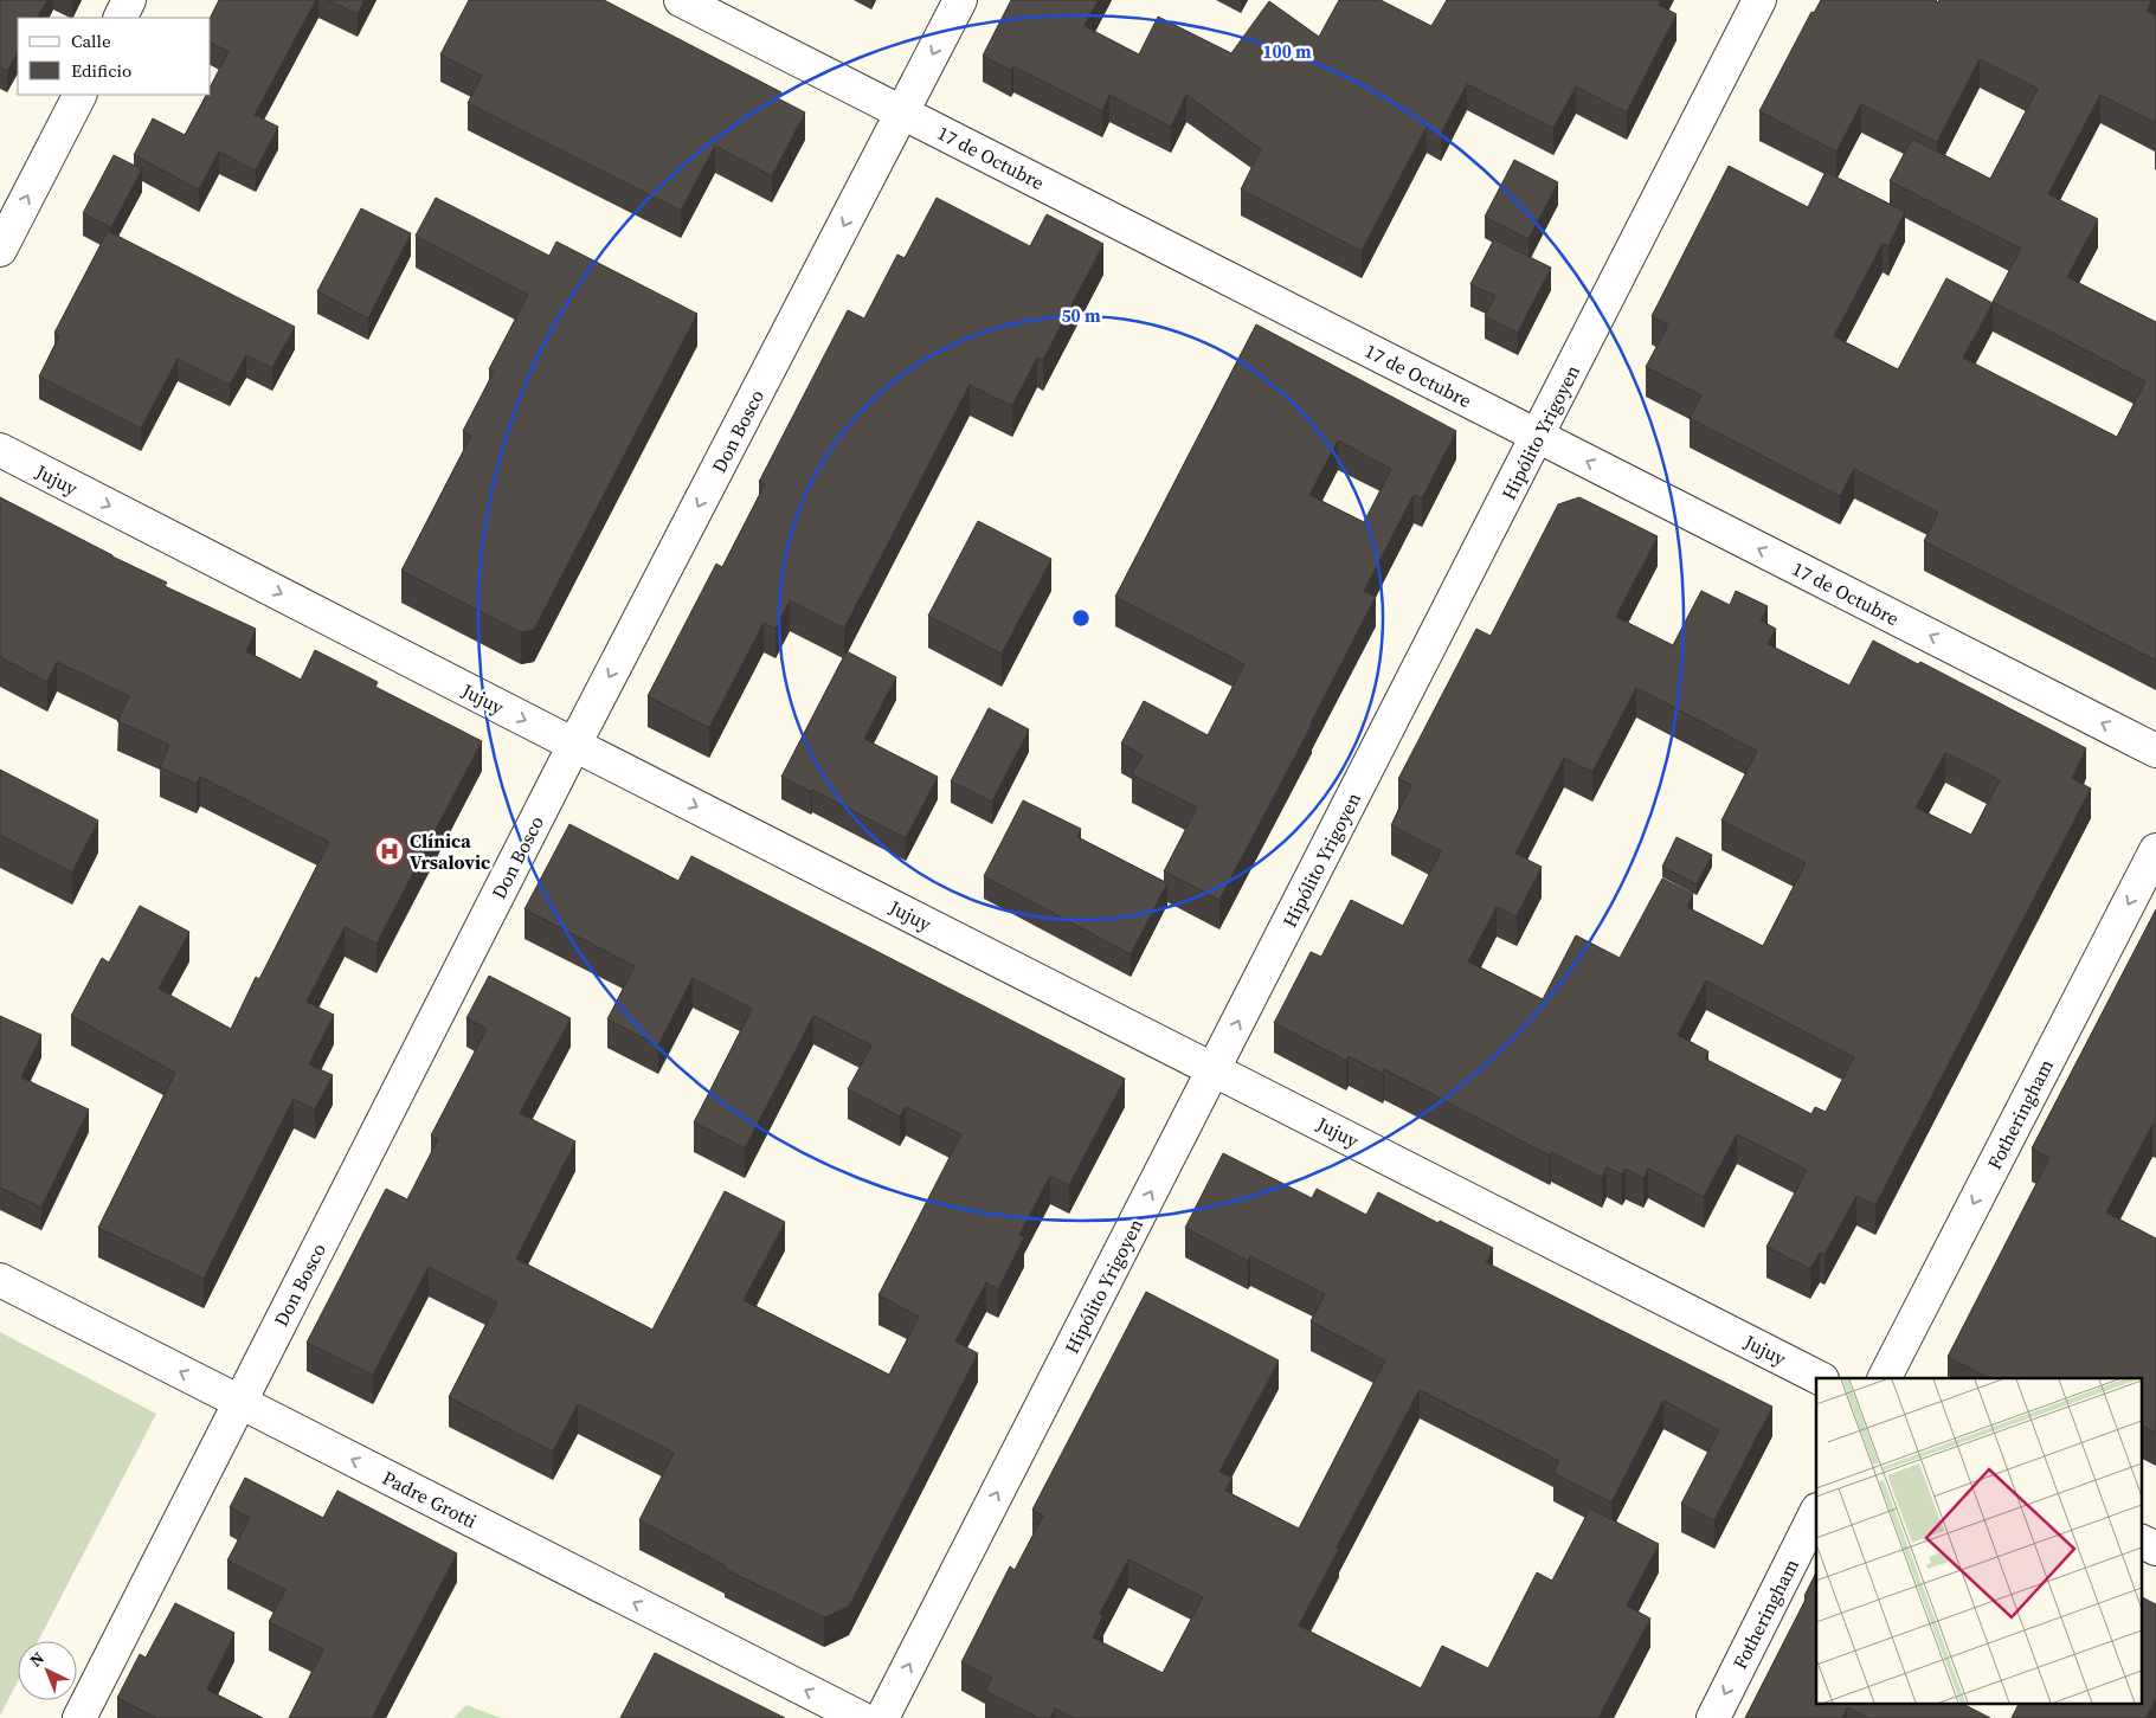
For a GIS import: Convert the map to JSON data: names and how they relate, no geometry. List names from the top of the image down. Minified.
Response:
{"streets":{"street":["17 de Octubre","Don Bosco","Hipólito Yrigoyen","Jujuy","Fotheringham","Padre Grotti"]},"crossings":[["17 de Octubre","Don Bosco"],["17 de Octubre","Hipólito Yrigoyen"],["Don Bosco","Jujuy"],["Don Bosco","Padre Grotti"],["Hipólito Yrigoyen","Jujuy"]],"one_way":["17 de Octubre","Don Bosco","Hipólito Yrigoyen","Jujuy","Fotheringham","Padre Grotti"],"places":{"hospital":["Clínica Vrsalovic"]},"legend":["Calle","Edificio"],"north":"top left","rings":["100 m","50 m"]}
